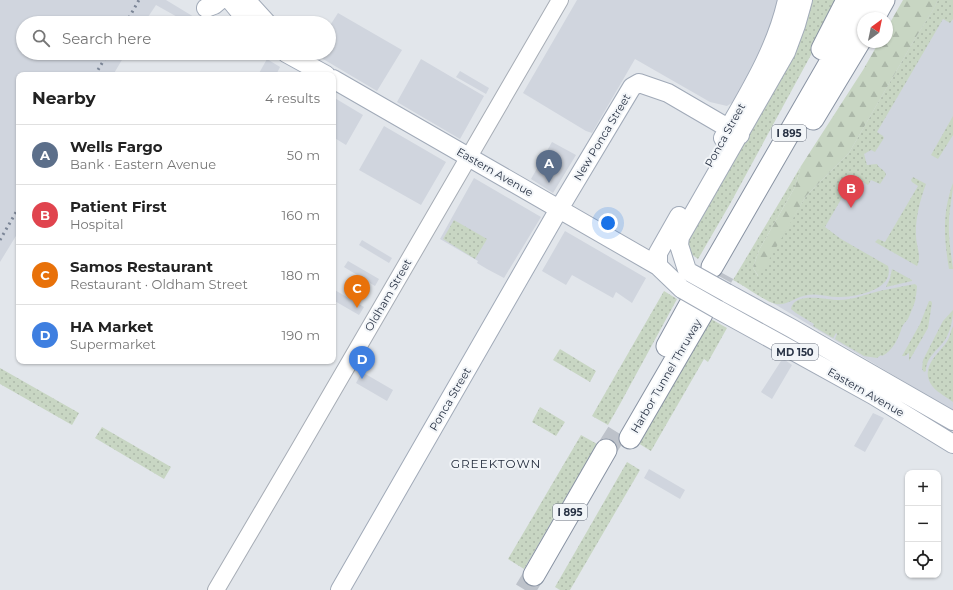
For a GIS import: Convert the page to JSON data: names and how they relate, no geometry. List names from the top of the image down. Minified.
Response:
{"streets":{"highway":["I 895","Harbor Tunnel Thruway"],"main road":["Ponca Street","New Ponca Street","Eastern Avenue","MD 150"],"street":["Oldham Street"]},"crossings":[["I 895","Eastern Avenue"],["Ponca Street","New Ponca Street"],["Ponca Street","Eastern Avenue"],["New Ponca Street","Eastern Avenue"],["Eastern Avenue","Oldham Street"],["Eastern Avenue","Harbor Tunnel Thruway"]],"districts":["GREEKTOWN"],"north":"top right","page":{"search":"Search here","heading":["Nearby","4 results"],"list":[{"mark":"A","name":"Wells Fargo","note":"Bank · Eastern Avenue","value":"50 m"},{"mark":"B","name":"Patient First","note":"Hospital","value":"160 m"},{"mark":"C","name":"Samos Restaurant","note":"Restaurant · Oldham Street","value":"180 m"},{"mark":"D","name":"HA Market","note":"Supermarket","value":"190 m"}],"pins":["A","B","C","D"],"map_buttons":["+","−"]}}
